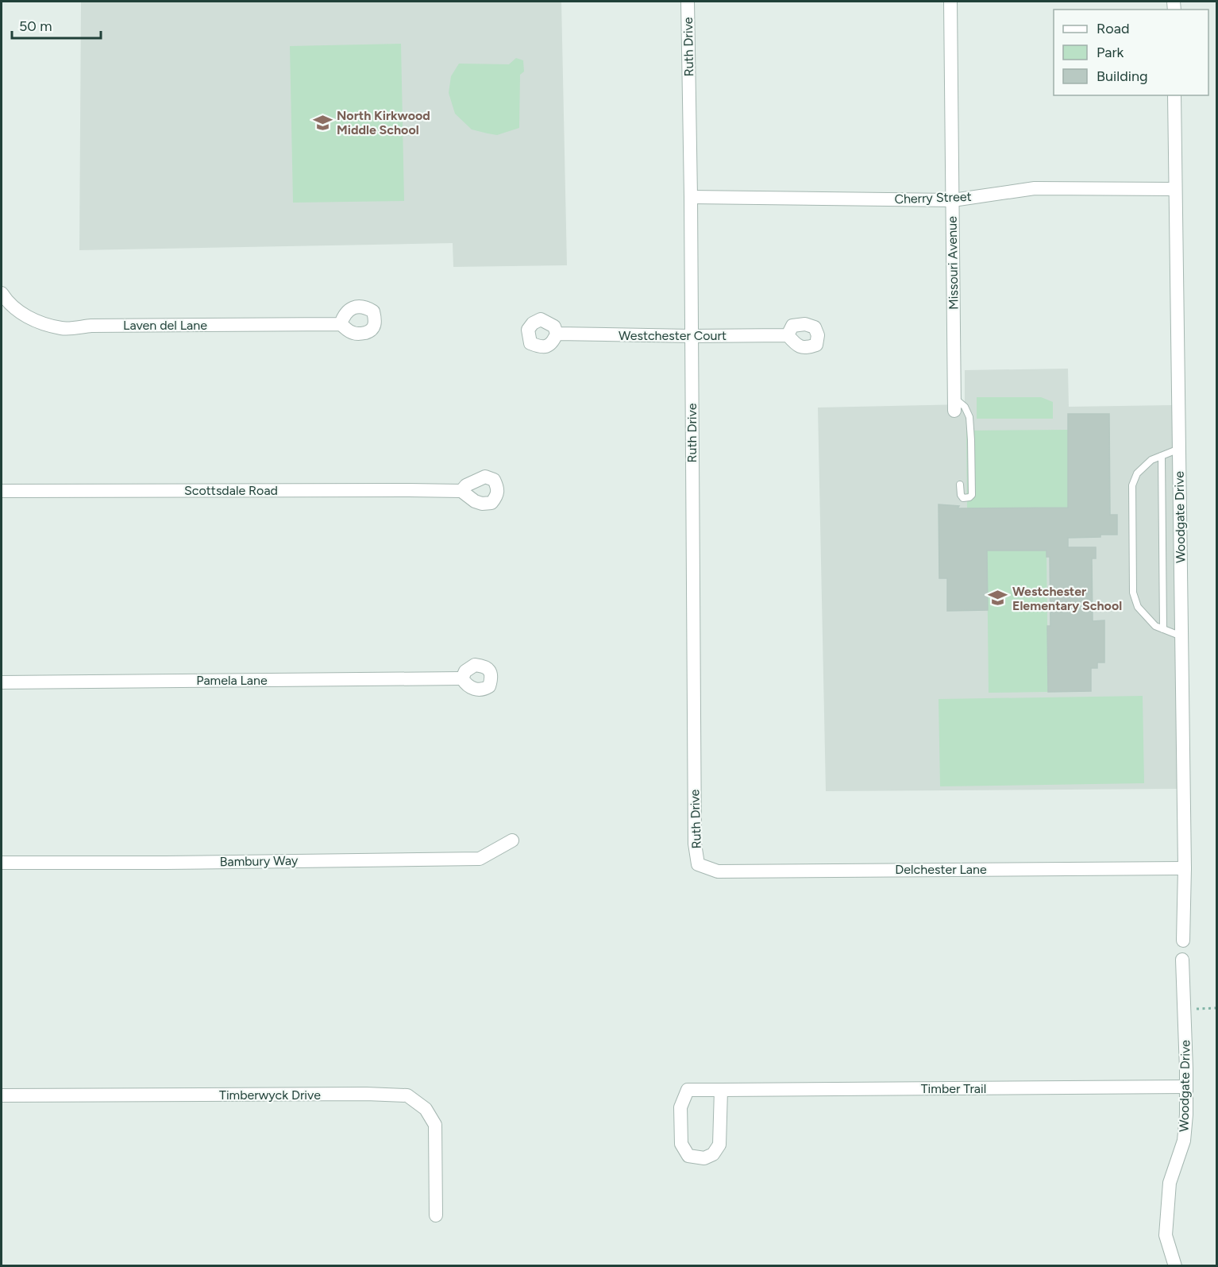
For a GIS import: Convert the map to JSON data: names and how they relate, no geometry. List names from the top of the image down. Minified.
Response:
{"streets":{"street":["Ruth Drive","Cherry Street","Missouri Avenue","Laven del Lane","Westchester Court","Scottsdale Road","Woodgate Drive","Pamela Lane","Bambury Way","Delchester Lane","Timber Trail","Timberwyck Drive"]},"crossings":[["Ruth Drive","Cherry Street"],["Ruth Drive","Westchester Court"],["Ruth Drive","Delchester Lane"],["Cherry Street","Missouri Avenue"],["Cherry Street","Woodgate Drive"],["Woodgate Drive","Delchester Lane"],["Woodgate Drive","Timber Trail"]],"places":{"school or university":["North Kirkwood Middle School","Westchester Elementary School"]},"legend":["Road","Park","Building"],"scale_bar":"50 m"}
